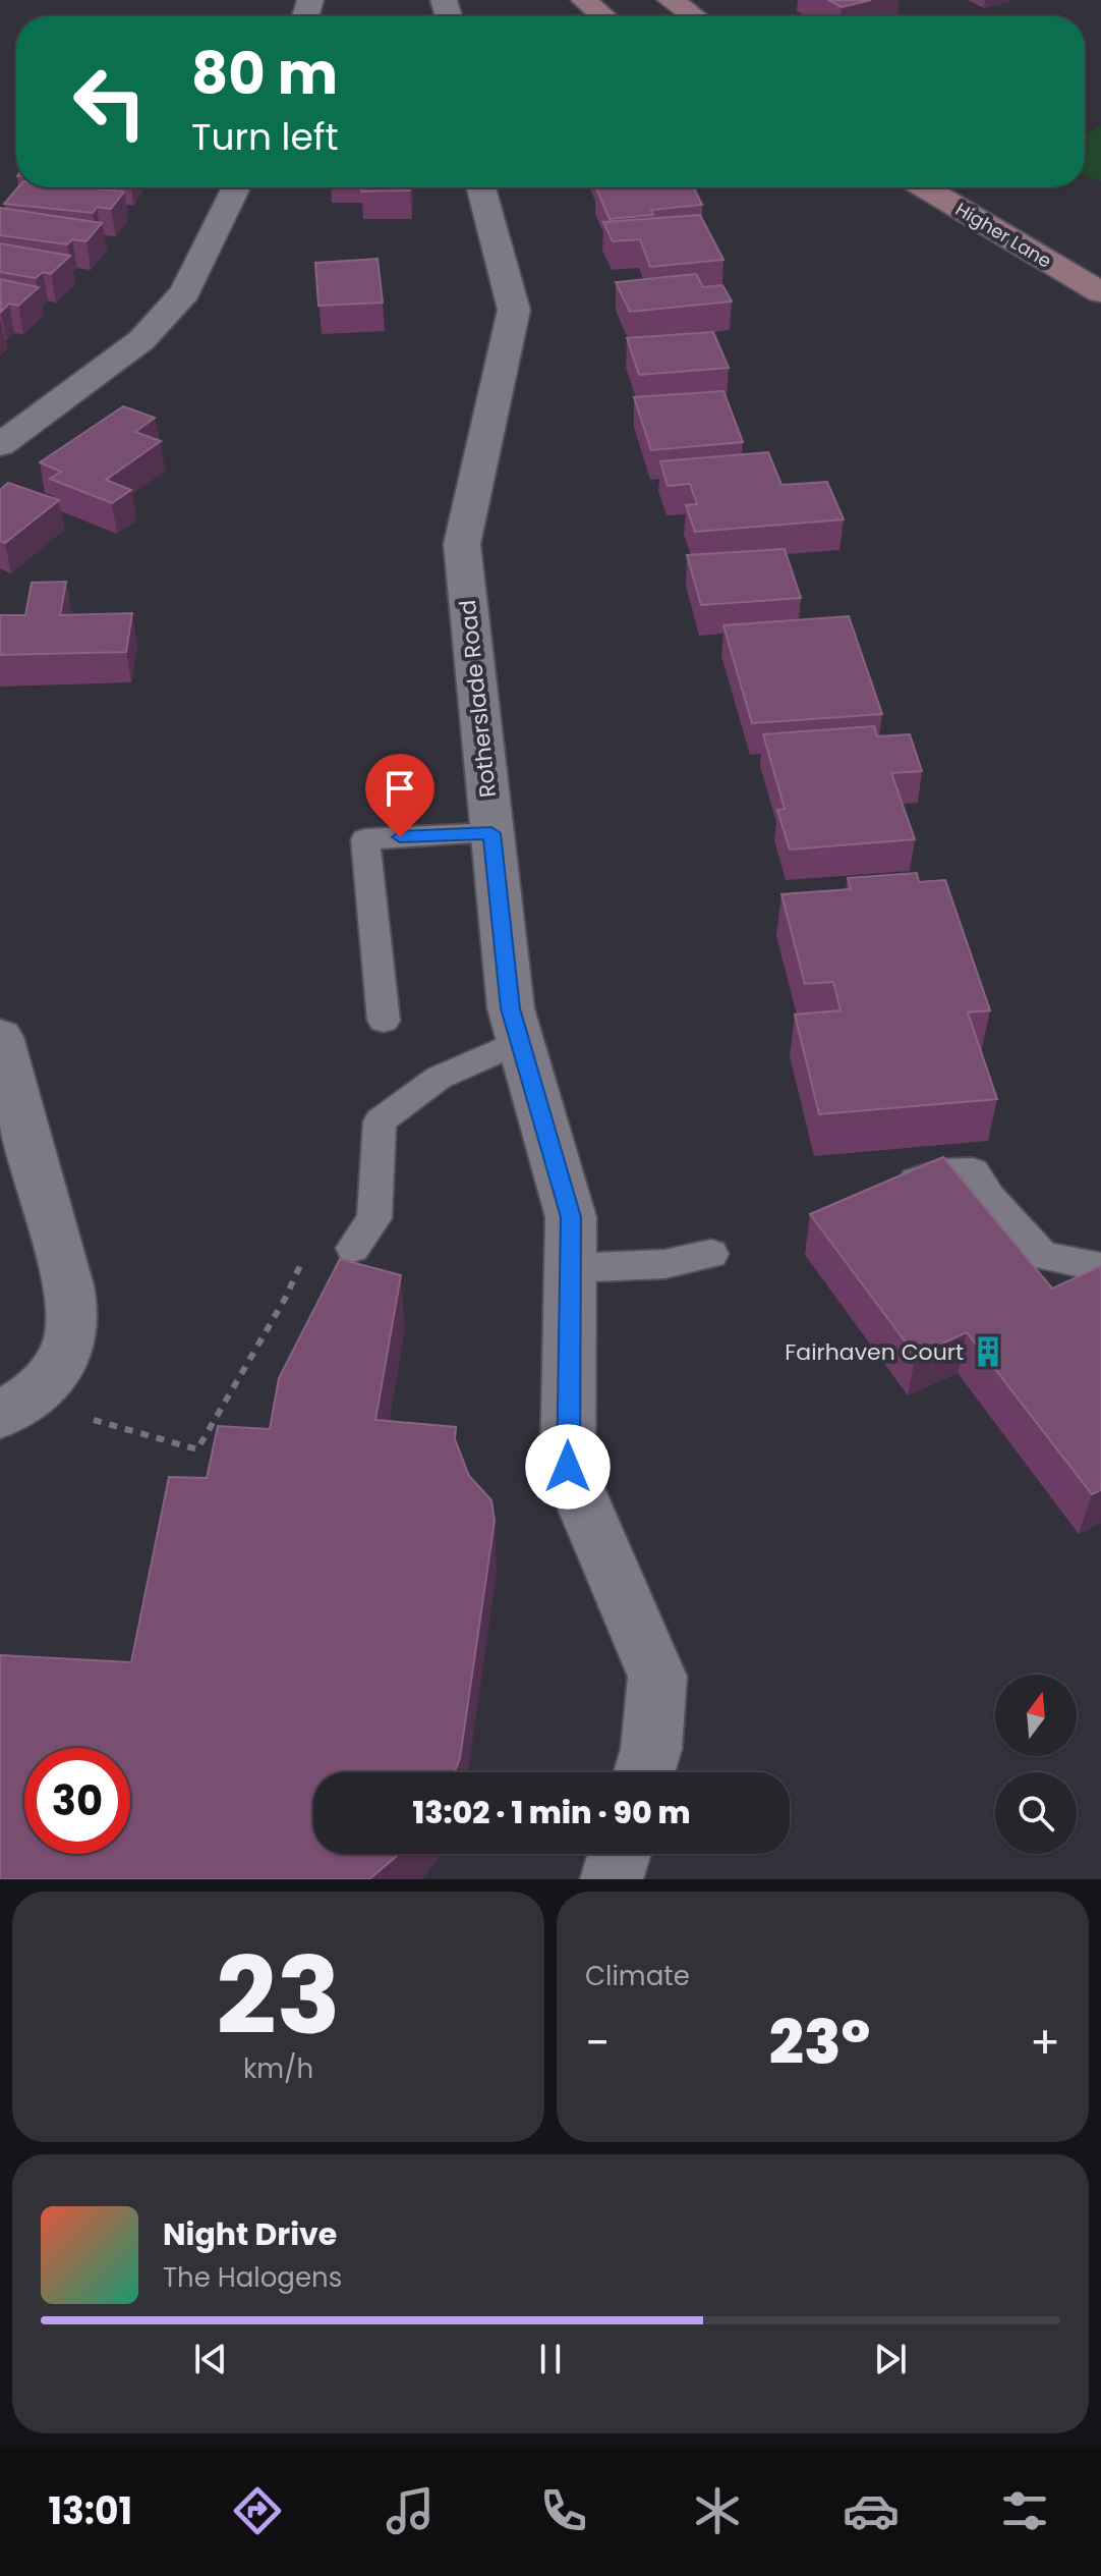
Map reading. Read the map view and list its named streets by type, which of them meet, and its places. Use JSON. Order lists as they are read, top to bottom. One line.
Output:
{"streets":{"street":["Higher Lane","Rotherslade Road"]},"places":{"building":["Fairhaven Court"]},"north":"top","page":{"turn":["80 m","Turn left"],"limit":"30","trip":"13:02 · 1 min · 90 m","tile":[["23","km/h"],"Climate"],"heat":["−","23°","+"],"song":["Night Drive","The Halogens"],"tabs":"13:01"}}
